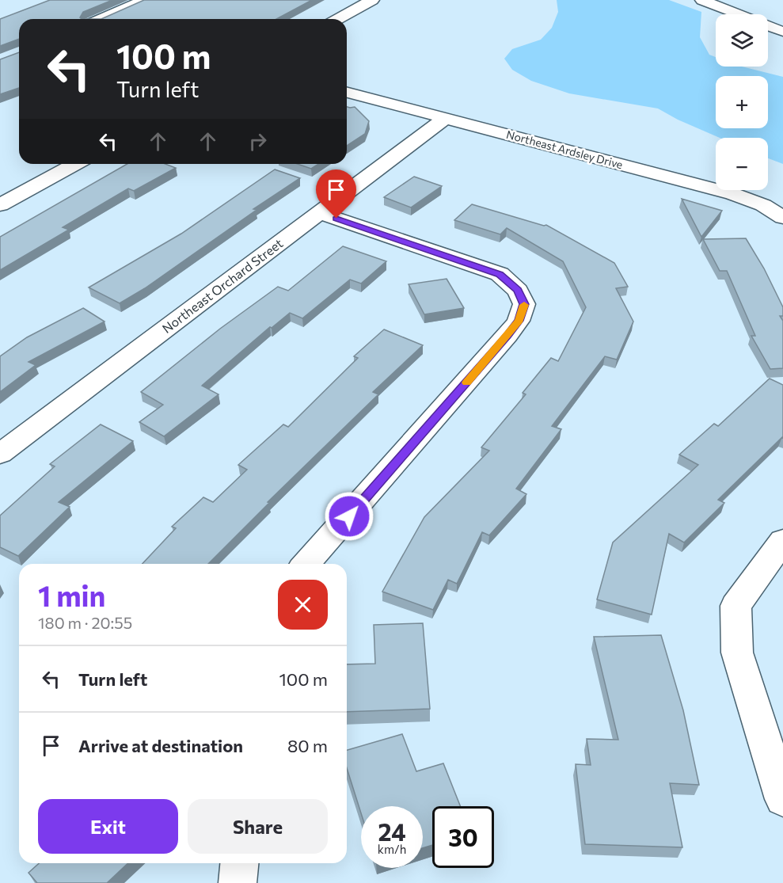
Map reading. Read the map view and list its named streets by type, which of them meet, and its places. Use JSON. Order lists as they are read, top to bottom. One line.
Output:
{"streets":{"street":["Northeast Ardsley Drive","Northeast Orchard Street"]},"crossings":[["Northeast Ardsley Drive","Northeast Orchard Street"]],"page":{"map_buttons":["+","−"],"turn":["100 m","Turn left"],"heading":["1 min","180 m · 20:55"],"list":[{"name":"Turn left","value":"100 m"},{"name":"Arrive at destination","value":"80 m"}],"buttons":["Exit","Share"],"speed":"24 km/h","limit":"30"}}
